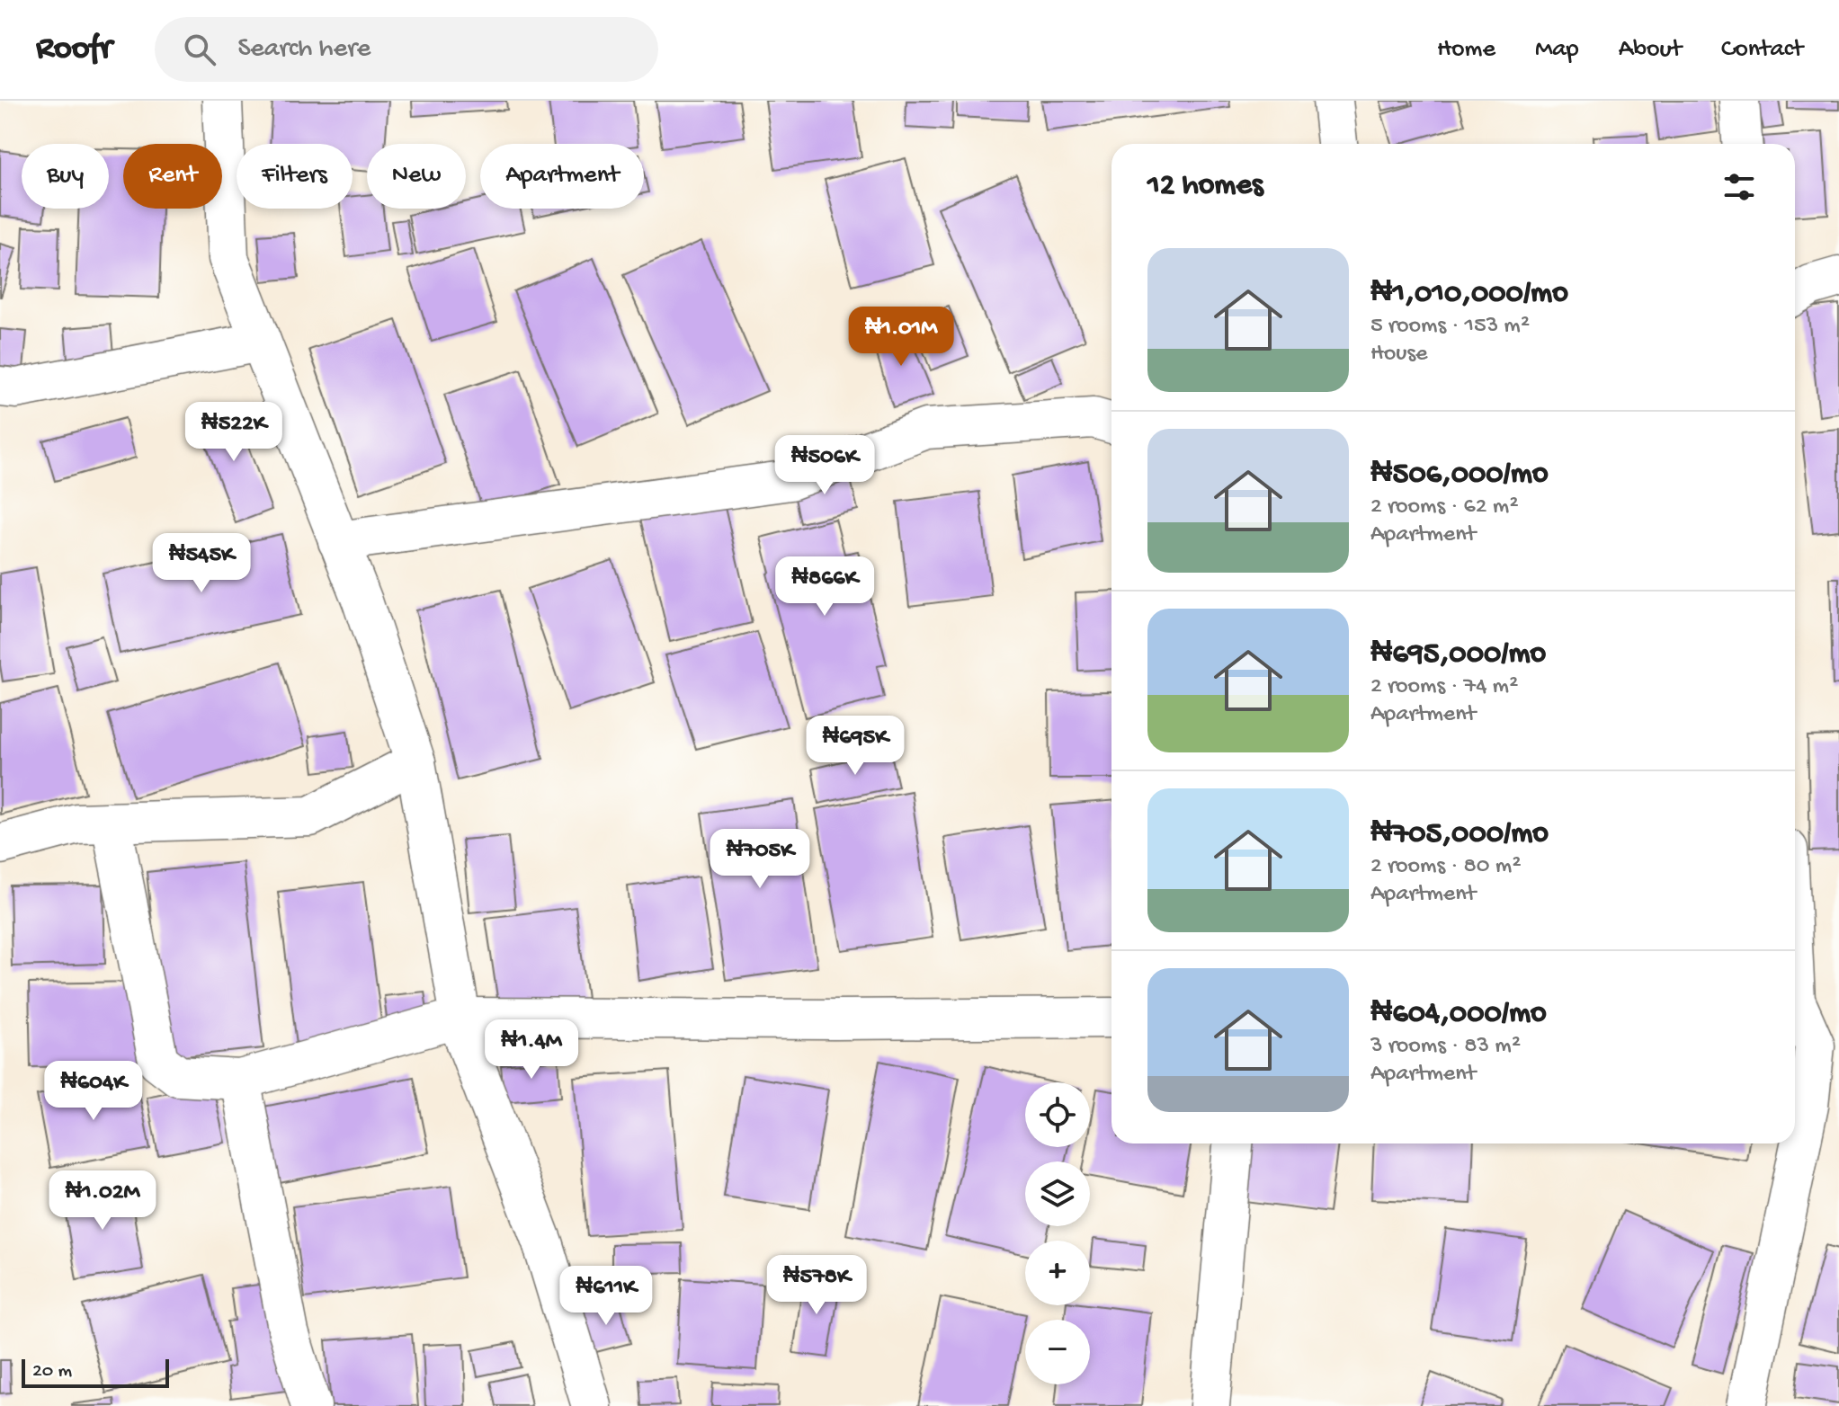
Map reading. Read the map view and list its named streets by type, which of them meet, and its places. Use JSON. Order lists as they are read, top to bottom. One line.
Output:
{"scale_bar":"20 m","page":{"header":"Roofr","search":"Search here","nav":["Home","Map","About","Contact"],"chip":["Buy","Rent","Filters","New","Apartment"],"heading":"12 homes","list":[{"name":"₦1,010,000/mo","note":"5 rooms · 153 m² · House"},{"name":"₦506,000/mo","note":"2 rooms · 62 m² · Apartment"},{"name":"₦695,000/mo","note":"2 rooms · 74 m² · Apartment"},{"name":"₦705,000/mo","note":"2 rooms · 80 m² · Apartment"},{"name":"₦604,000/mo","note":"3 rooms · 83 m² · Apartment"}],"price":["₦1.01M","₦522K","₦506K","₦545K","₦866K","₦695K","₦705K","₦1.4M","₦604K","₦1.02M","₦578K","₦611K"],"map_buttons":["+","−"],"scale":"20 m"}}
